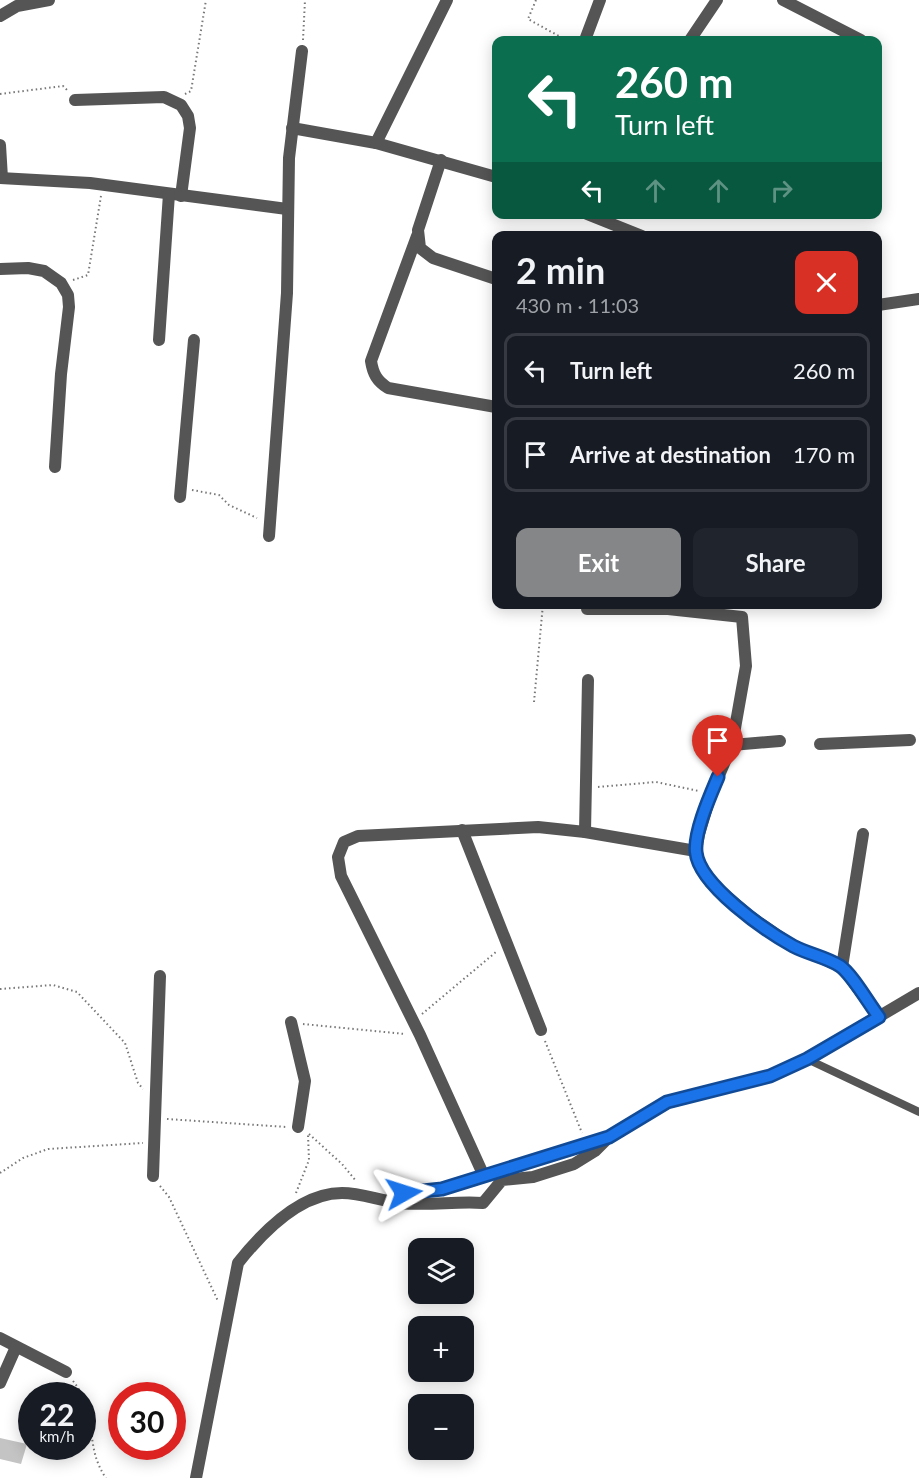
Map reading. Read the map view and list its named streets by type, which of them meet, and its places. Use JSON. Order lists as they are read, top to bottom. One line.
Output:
{"page":{"turn":["260 m","Turn left"],"heading":["2 min","430 m · 11:03"],"list":[{"name":"Turn left","value":"260 m"},{"name":"Arrive at destination","value":"170 m"}],"buttons":["Exit","Share"],"map_buttons":["+","−"],"speed":"22 km/h","limit":"30"}}
